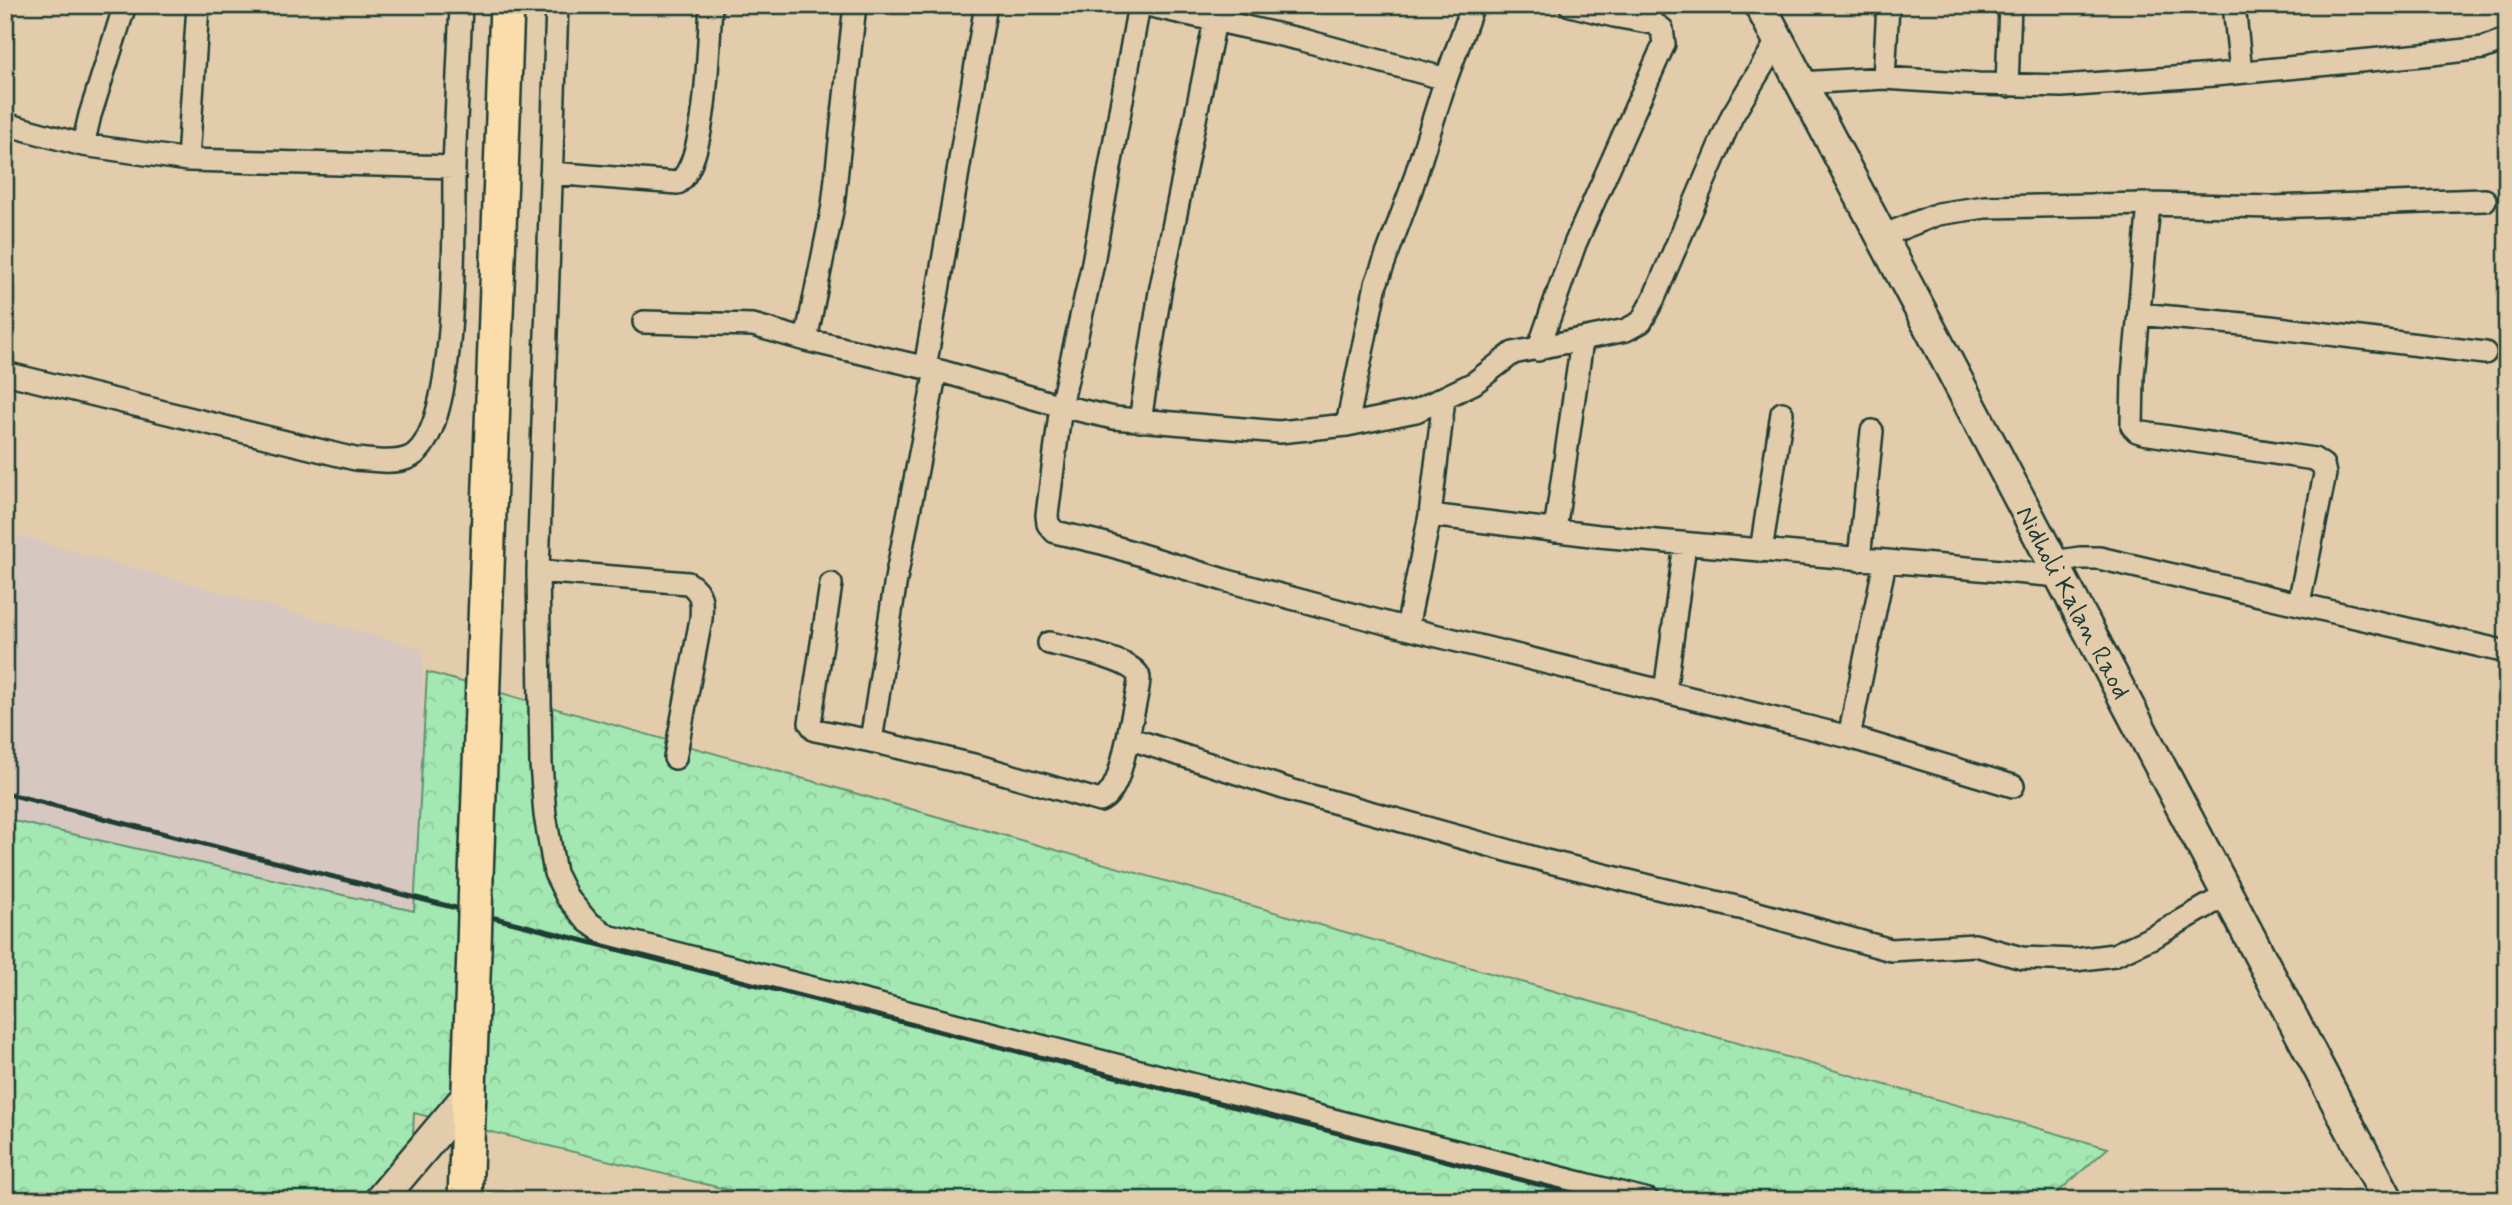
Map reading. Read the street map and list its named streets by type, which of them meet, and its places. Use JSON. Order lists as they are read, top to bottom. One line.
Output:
{"streets":{"street":["Nidholi Kalan Raod"]}}
